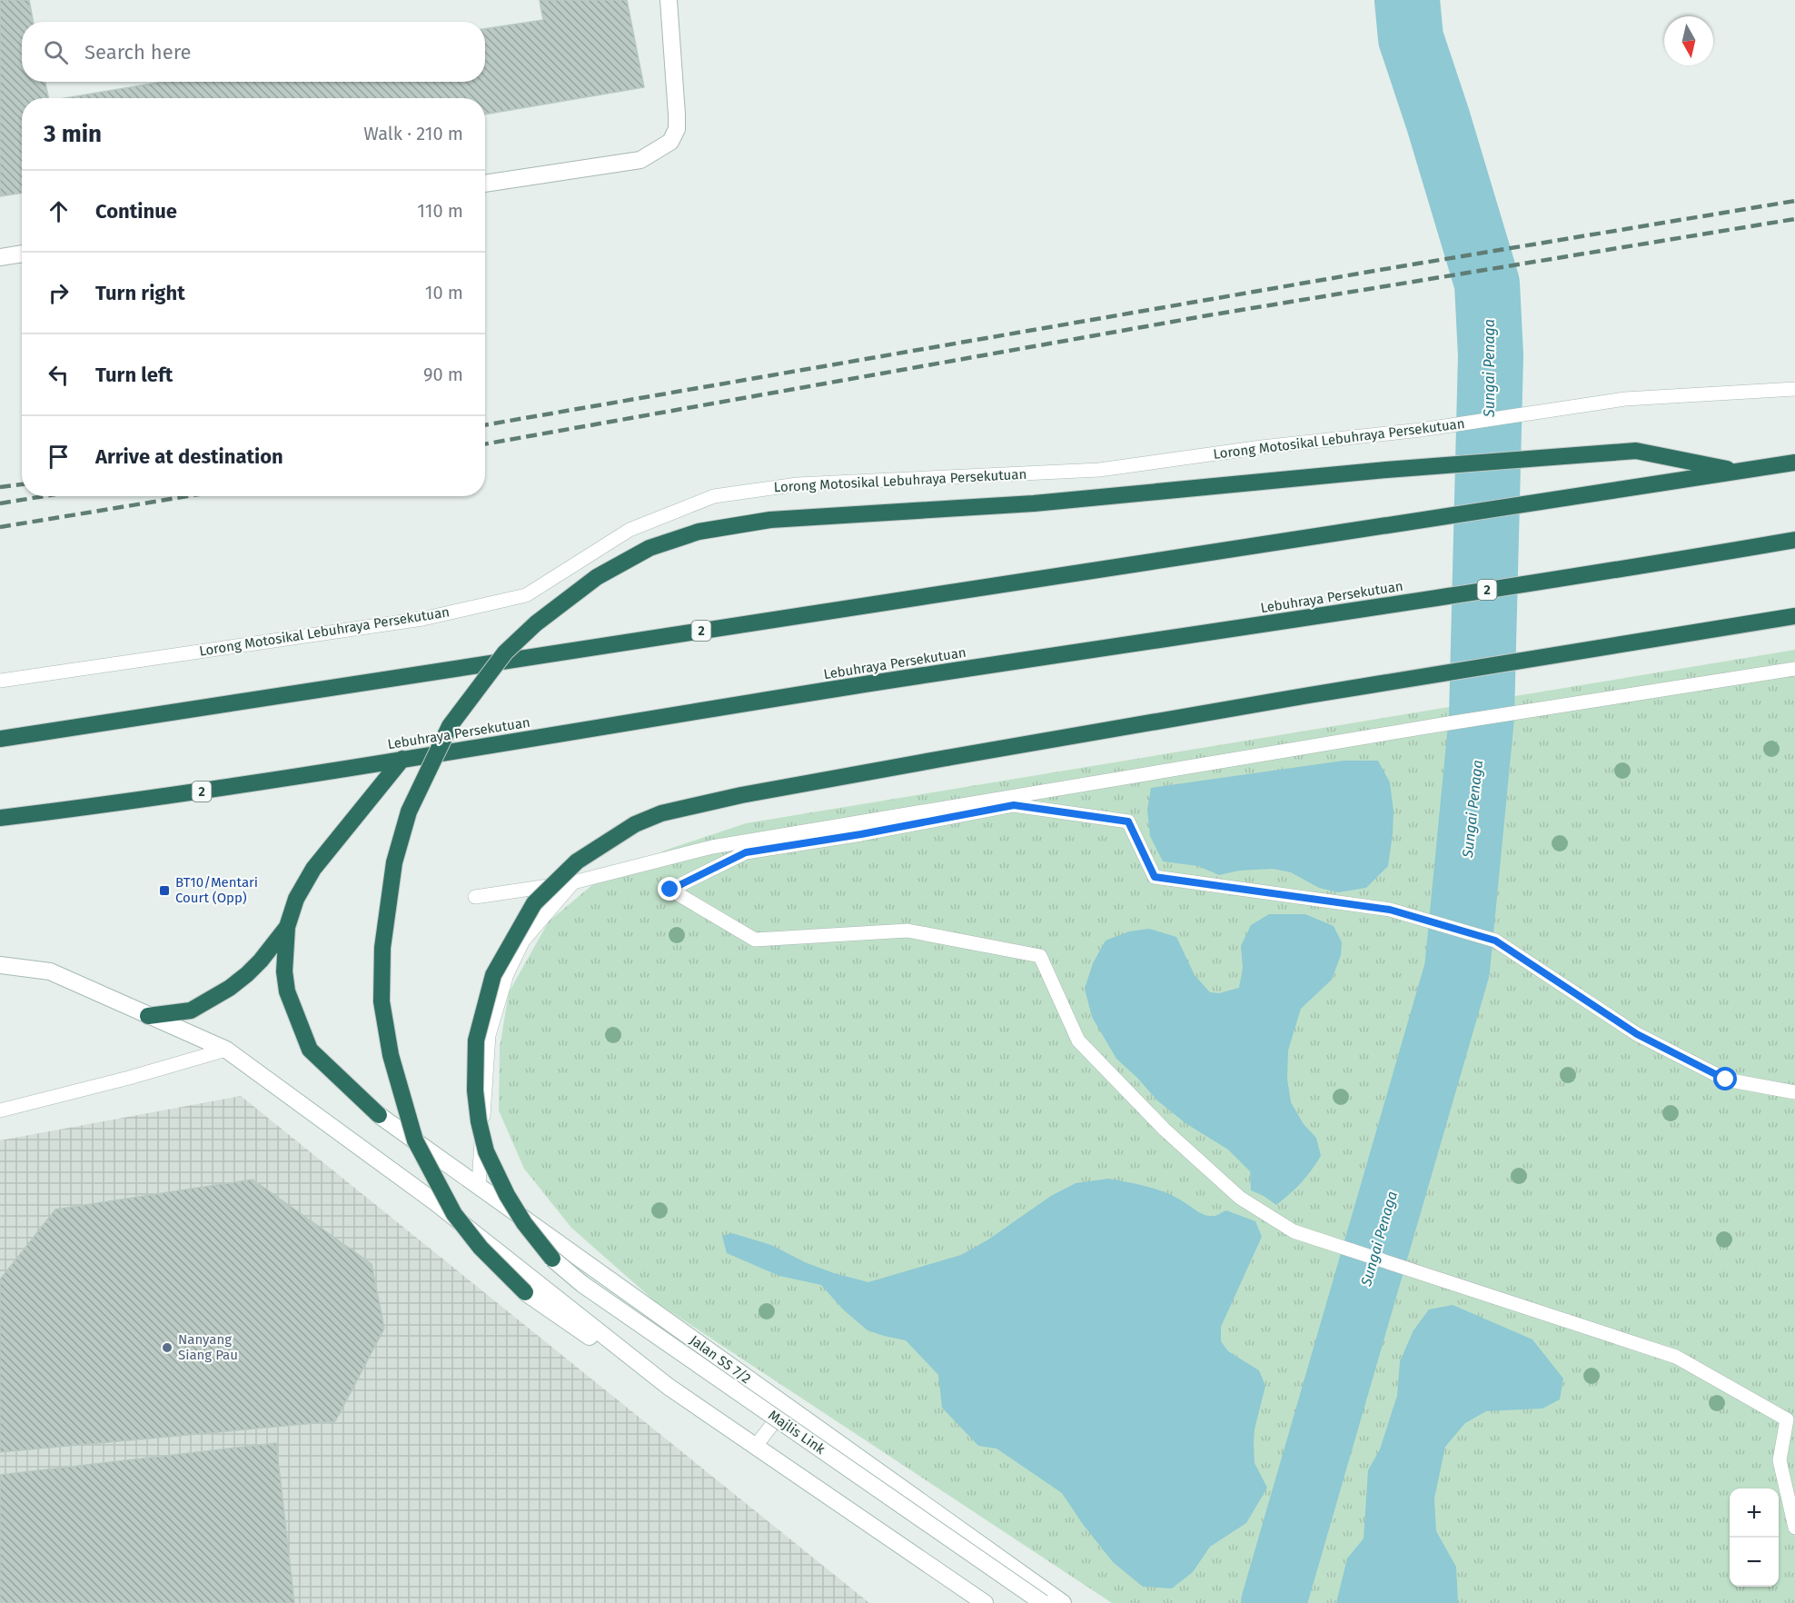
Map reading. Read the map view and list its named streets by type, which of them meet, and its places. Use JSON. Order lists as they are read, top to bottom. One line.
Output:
{"streets":{"highway":["2","Lebuhraya Persekutuan"],"street":["Jalan SS 7/2","Majlis Link"],"lane":["Lorong Motosikal Lebuhraya Persekutuan"]},"water":["Sungai Penaga"],"places":{"transit":["BT10/Mentari Court (Opp)"],"other":["Nanyang Siang Pau"]},"north":"bottom","page":{"search":"Search here","heading":["3 min","Walk · 210 m"],"list":[["Continue","110 m"],["Turn right","10 m"],["Turn left","90 m"],"Arrive at destination"],"map_buttons":["+","−"]}}
